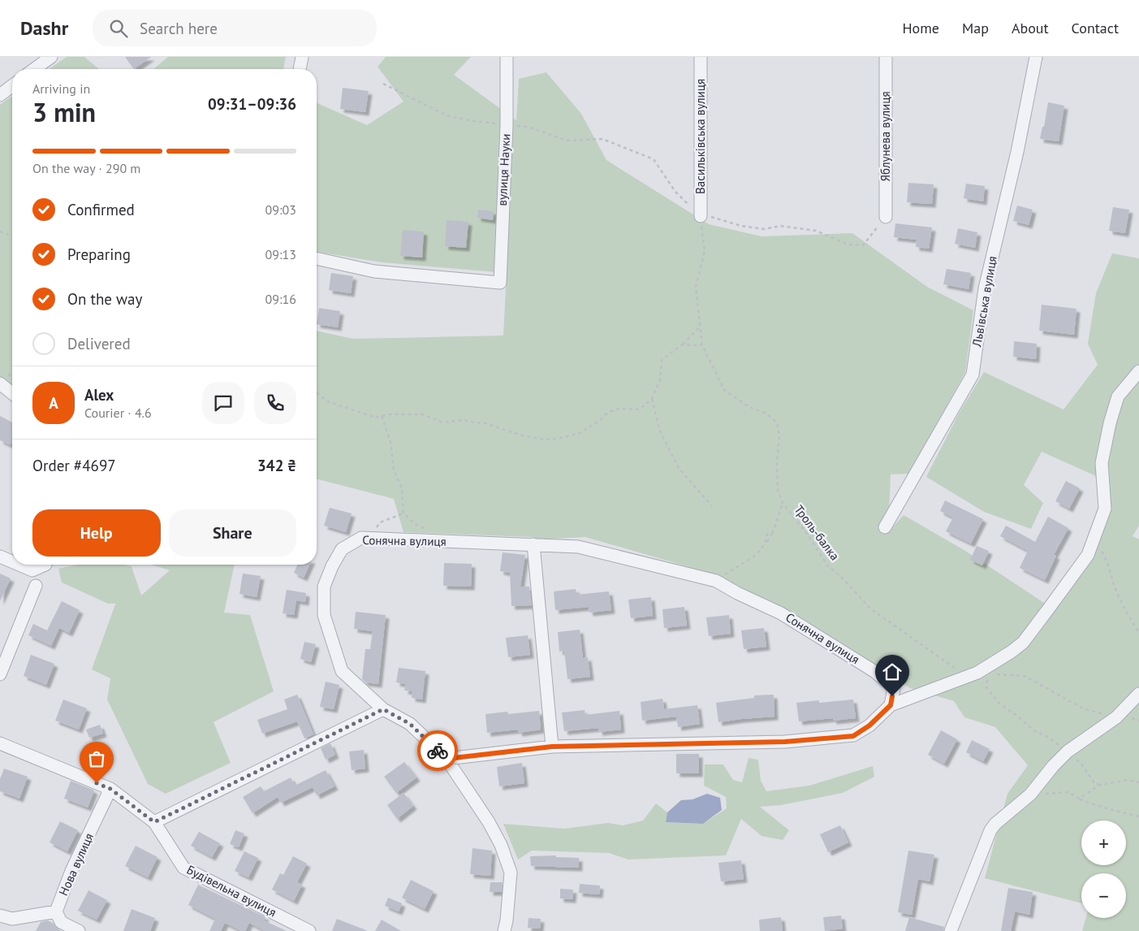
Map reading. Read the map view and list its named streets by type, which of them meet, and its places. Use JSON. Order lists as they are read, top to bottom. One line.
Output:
{"streets":{"street":["Васильківська вулиця","Яблунева вулиця","вулиця Науки","Львівська вулиця","Сонячна вулиця","Нова вулиця","Будівельна вулиця"],"path":["Троль-балка"]},"crossings":[["Васильківська вулиця","Троль-балка"],["Нова вулиця","Будівельна вулиця"]],"page":{"header":"Dashr","search":"Search here","nav":["Home","Map","About","Contact"],"heading":["3 min","Arriving in","09:31–09:36"],"panel":["Alex","Courier · 4.6","Order #4697","342 ₴"],"bar":"On the way · 290 m","list":[["Confirmed","09:03"],["Preparing","09:13"],["On the way","09:16"],"Delivered"],"round":"A","buttons":["Help","Share"],"map_buttons":["+","−"]}}
